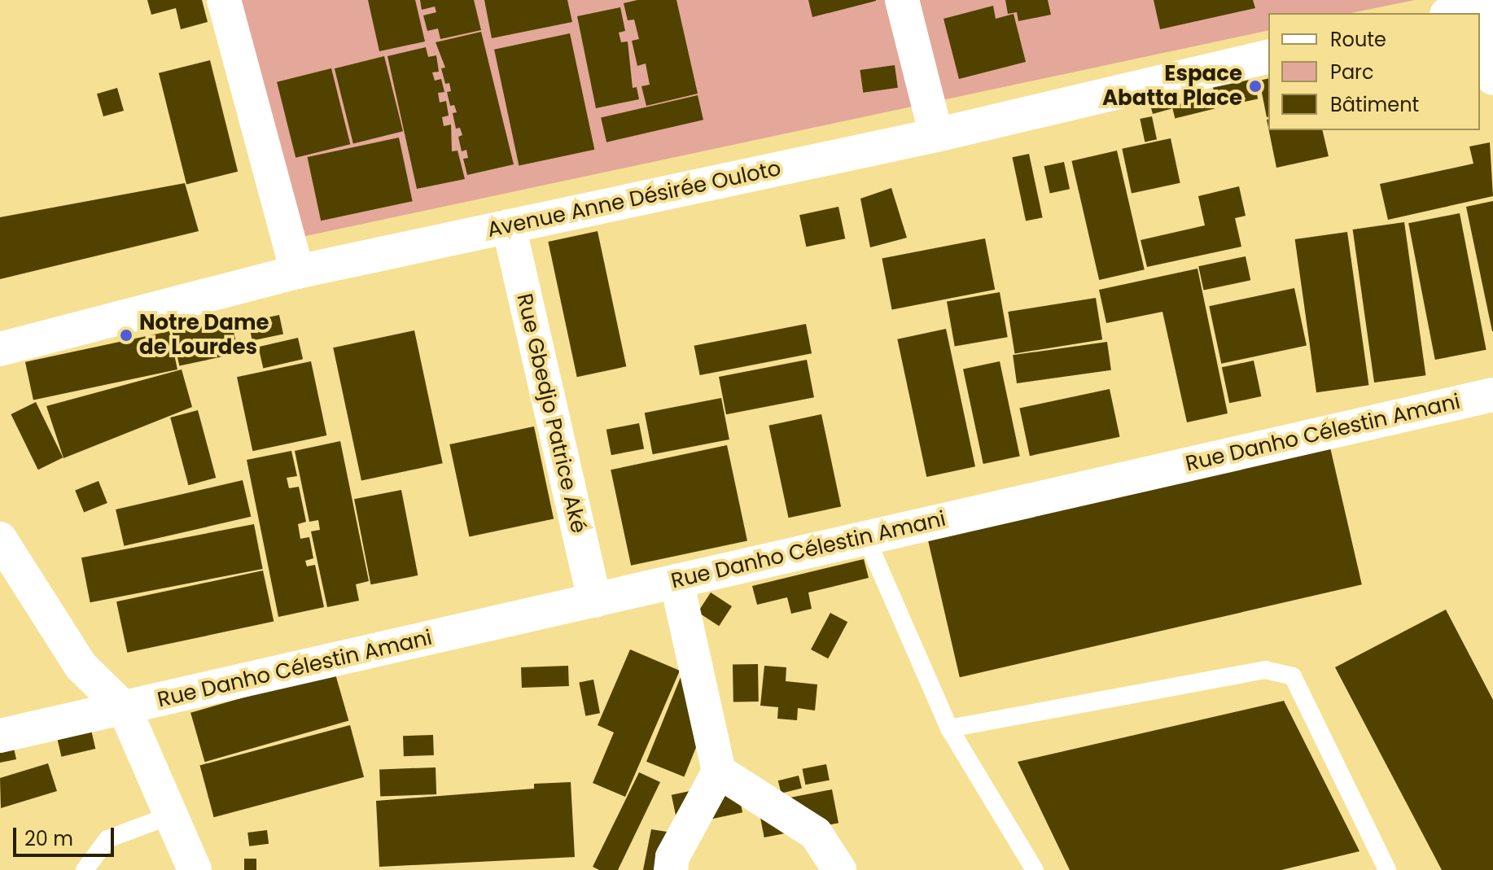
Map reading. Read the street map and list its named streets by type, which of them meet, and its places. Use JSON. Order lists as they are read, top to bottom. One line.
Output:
{"streets":{"street":["Avenue Anne Désirée Ouloto","Rue Gbedjo Patrice Aké","Rue Danho Célestin Amani"]},"crossings":[["Avenue Anne Désirée Ouloto","Rue Gbedjo Patrice Aké"],["Rue Gbedjo Patrice Aké","Rue Danho Célestin Amani"]],"places":["Espace Abatta Place","Notre Dame de Lourdes"],"legend":["Route","Parc","Bâtiment"],"scale_bar":"20 m"}
